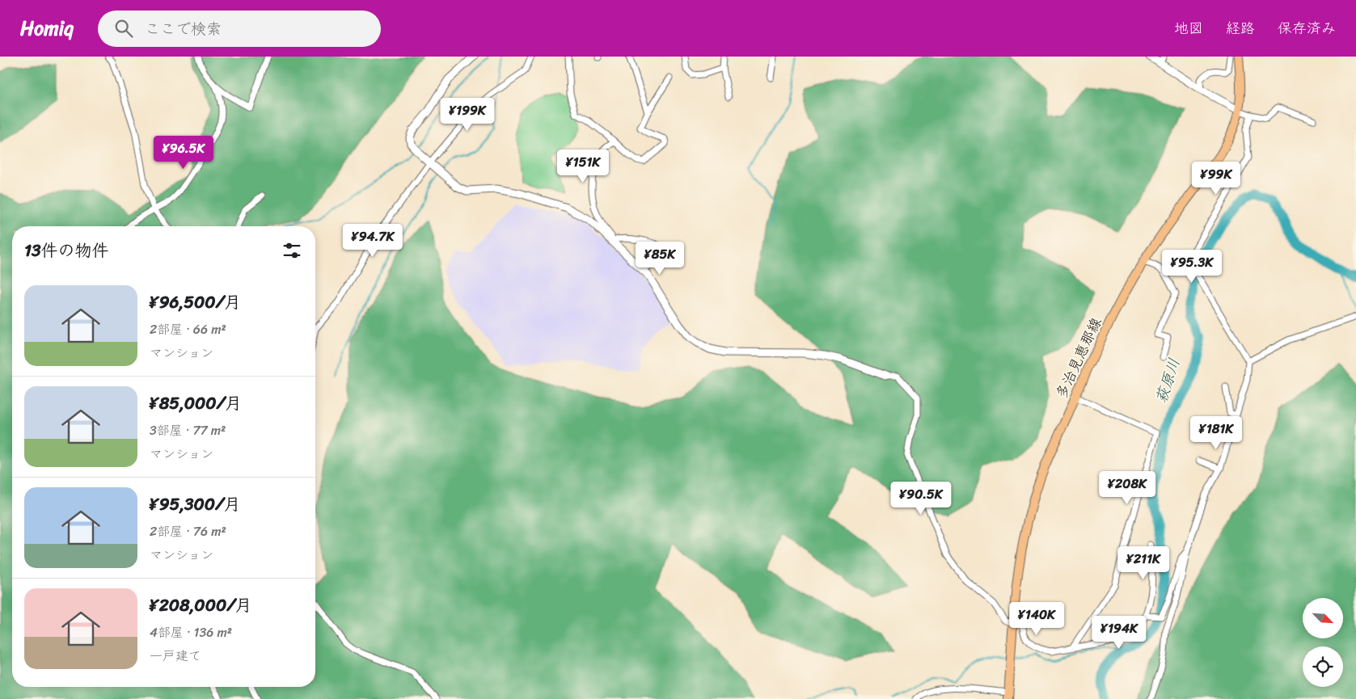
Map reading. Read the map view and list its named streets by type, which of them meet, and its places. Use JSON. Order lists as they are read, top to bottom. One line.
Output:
{"streets":{"main road":["多治見恵那線"]},"water":["萩原川"],"north":"bottom right","page":{"header":"Homiq","search":"ここで検索","nav":["地図","経路","保存済み"],"price":["¥199K","¥96.5K","¥151K","¥99K","¥94.7K","¥85K","¥95.3K","¥181K","¥208K","¥90.5K","¥211K","¥140K","¥194K"],"heading":"13件の物件","list":[{"name":"¥96,500/月","note":"2部屋 · 66 m² · マンション"},{"name":"¥85,000/月","note":"3部屋 · 77 m² · マンション"},{"name":"¥95,300/月","note":"2部屋 · 76 m² · マンション"},{"name":"¥208,000/月","note":"4部屋 · 136 m² · 一戸建て"}]}}
